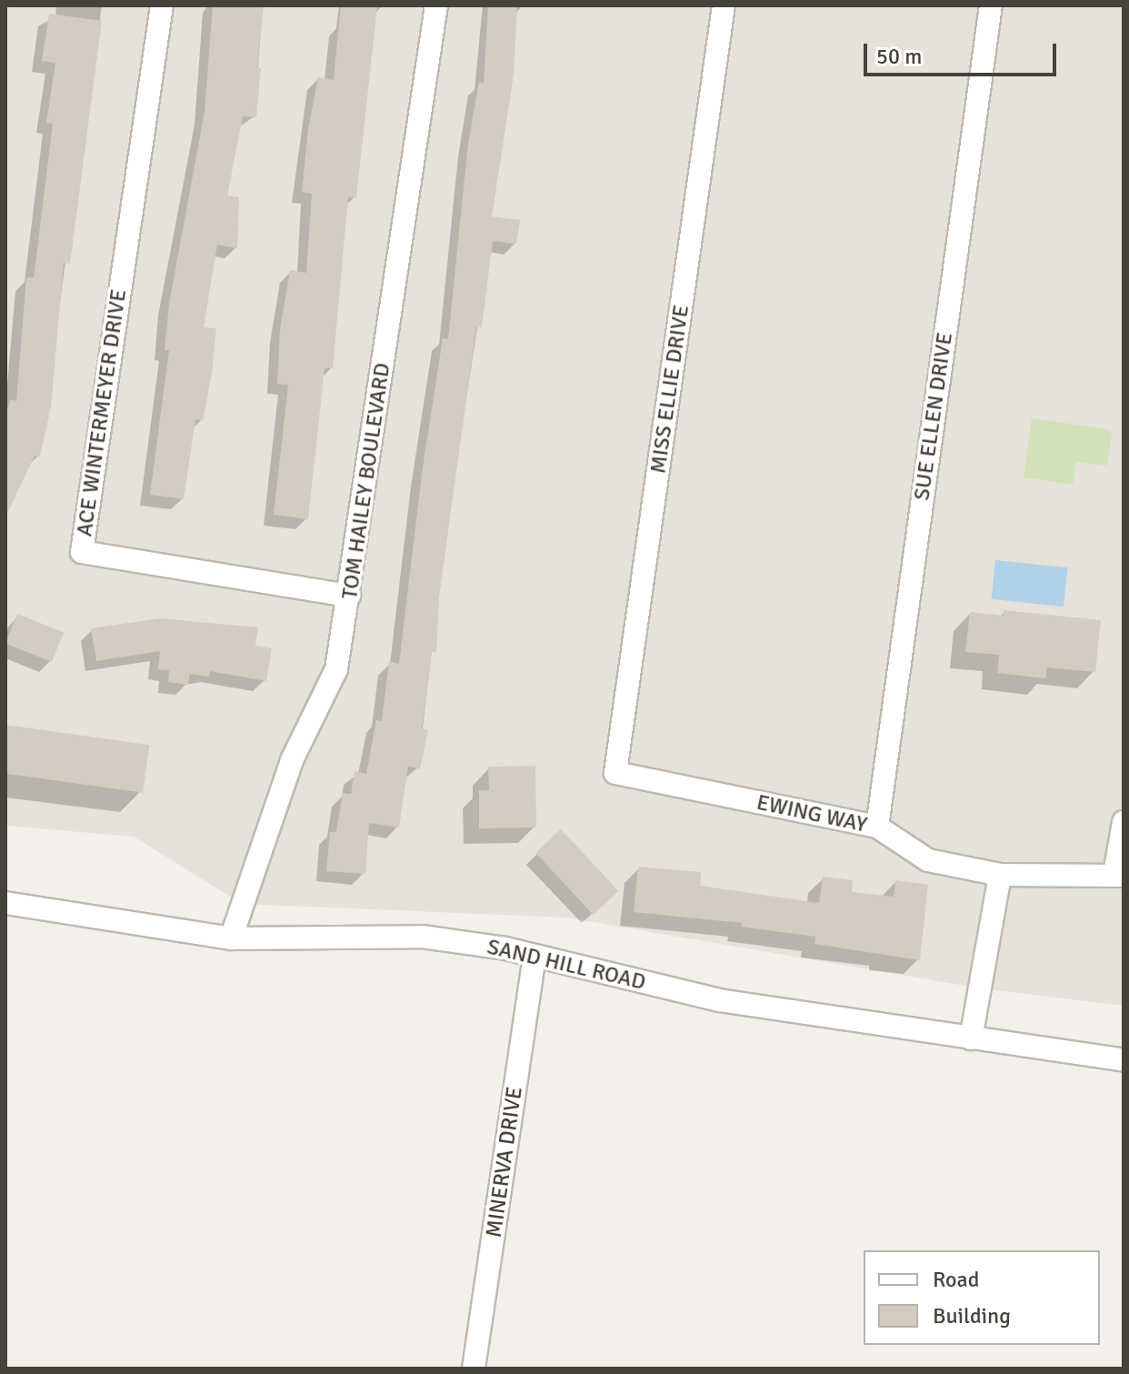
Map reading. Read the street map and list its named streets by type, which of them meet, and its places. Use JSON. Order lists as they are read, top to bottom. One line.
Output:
{"streets":{"street":["MISS ELLIE DRIVE","ACE WINTERMEYER DRIVE","SUE ELLEN DRIVE","TOM HAILEY BOULEVARD","EWING WAY","SAND HILL ROAD","MINERVA DRIVE"]},"crossings":[["MISS ELLIE DRIVE","EWING WAY"],["ACE WINTERMEYER DRIVE","TOM HAILEY BOULEVARD"],["SUE ELLEN DRIVE","EWING WAY"],["TOM HAILEY BOULEVARD","SAND HILL ROAD"],["SAND HILL ROAD","MINERVA DRIVE"]],"legend":["Road","Building"],"scale_bar":"50 m"}
